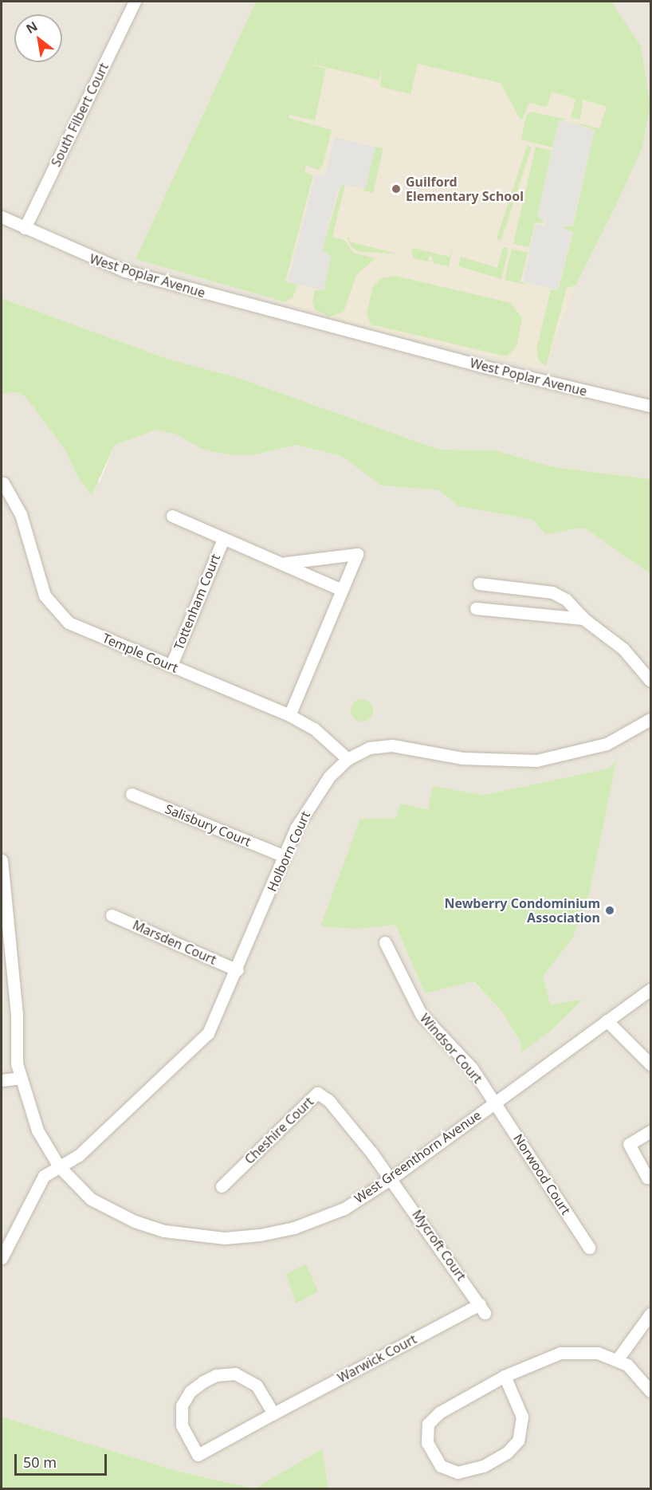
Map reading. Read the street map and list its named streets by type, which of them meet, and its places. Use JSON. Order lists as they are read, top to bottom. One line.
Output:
{"streets":{"street":["South Filbert Court","West Poplar Avenue","Tottenham Court","Temple Court","Salisbury Court","Holborn Court","Marsden Court","Windsor Court","Cheshire Court","West Greenthorn Avenue","Norwood Court","Mycroft Court","Warwick Court"]},"crossings":[["South Filbert Court","West Poplar Avenue"],["Tottenham Court","Temple Court"],["Temple Court","Holborn Court"],["Salisbury Court","Holborn Court"],["Holborn Court","Marsden Court"],["Holborn Court","West Greenthorn Avenue"],["Windsor Court","West Greenthorn Avenue"],["Windsor Court","Norwood Court"],["Cheshire Court","West Greenthorn Avenue"],["Cheshire Court","Mycroft Court"],["West Greenthorn Avenue","Norwood Court"],["West Greenthorn Avenue","Mycroft Court"],["Mycroft Court","Warwick Court"]],"places":["Guilford Elementary School","Newberry Condominium Association"],"scale_bar":"50 m","north":"top left"}
